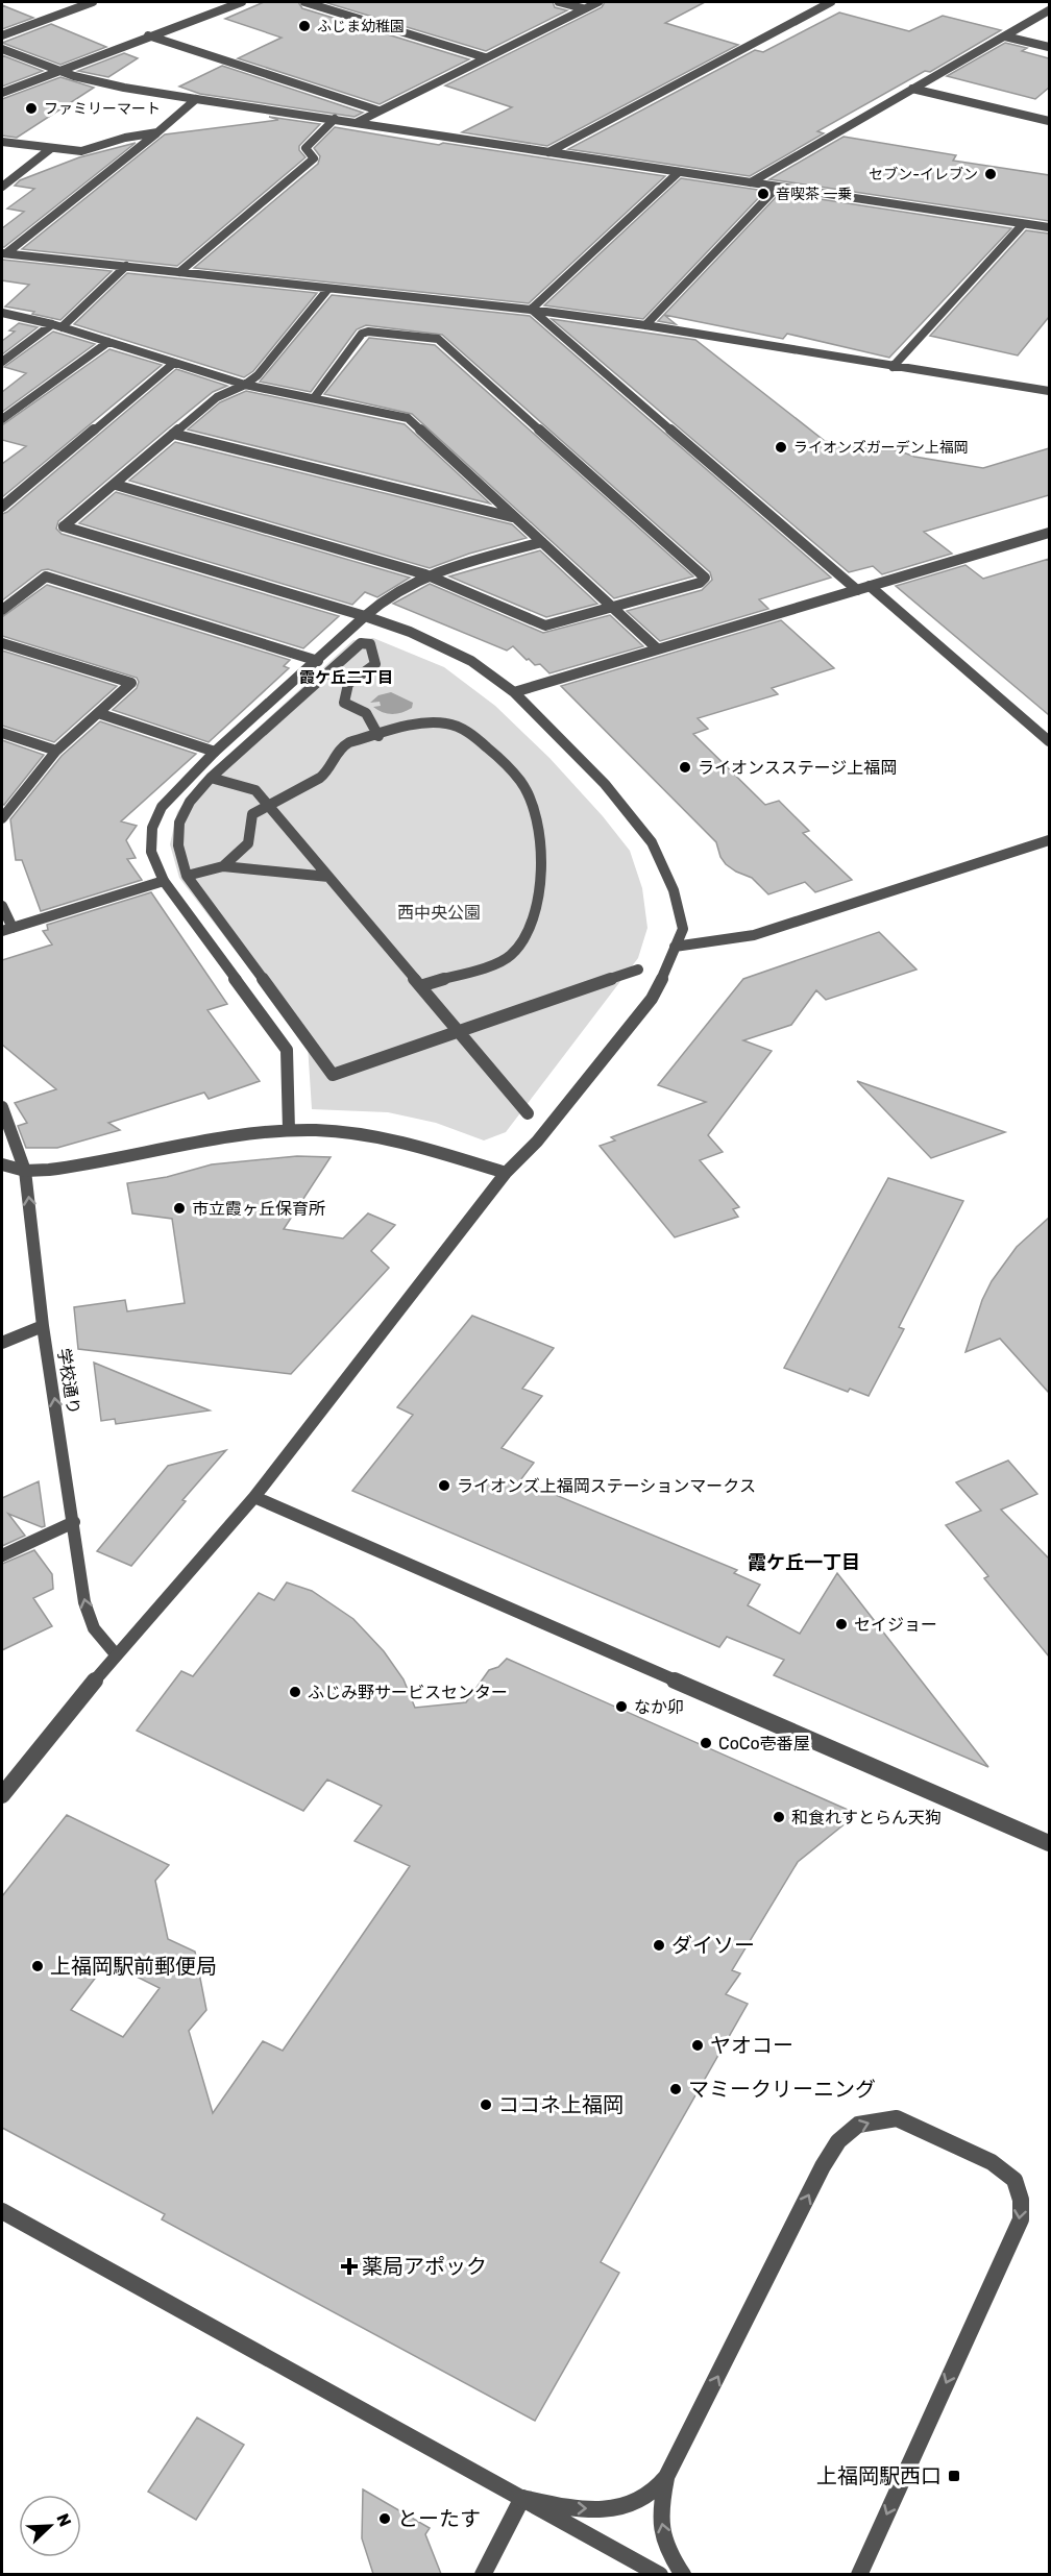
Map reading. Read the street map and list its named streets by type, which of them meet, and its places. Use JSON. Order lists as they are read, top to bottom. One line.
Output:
{"streets":{"street":["学校通り"]},"one_way":["学校通り"],"districts":["霞ケ丘二丁目","霞ケ丘一丁目"],"parks":["西中央公園"],"places":{"other":["ふじま幼稚園","ファミリーマート","セブン-イレブン","音喫茶 一乗","ライオンズガーデン上福岡","ライオンスステージ上福岡","市立霞ヶ丘保育所","ライオンズ上福岡ステーションマークス","セイジョー","ふじみ野サービスセンター","なか卯","CoCo壱番屋","和食れすとらん天狗","ダイソー","上福岡駅前郵便局","ヤオコー","マミークリーニング","ココネ上福岡","とーたす"],"health":["薬局アポック"],"transit":["上福岡駅西口"]},"north":"top right"}
